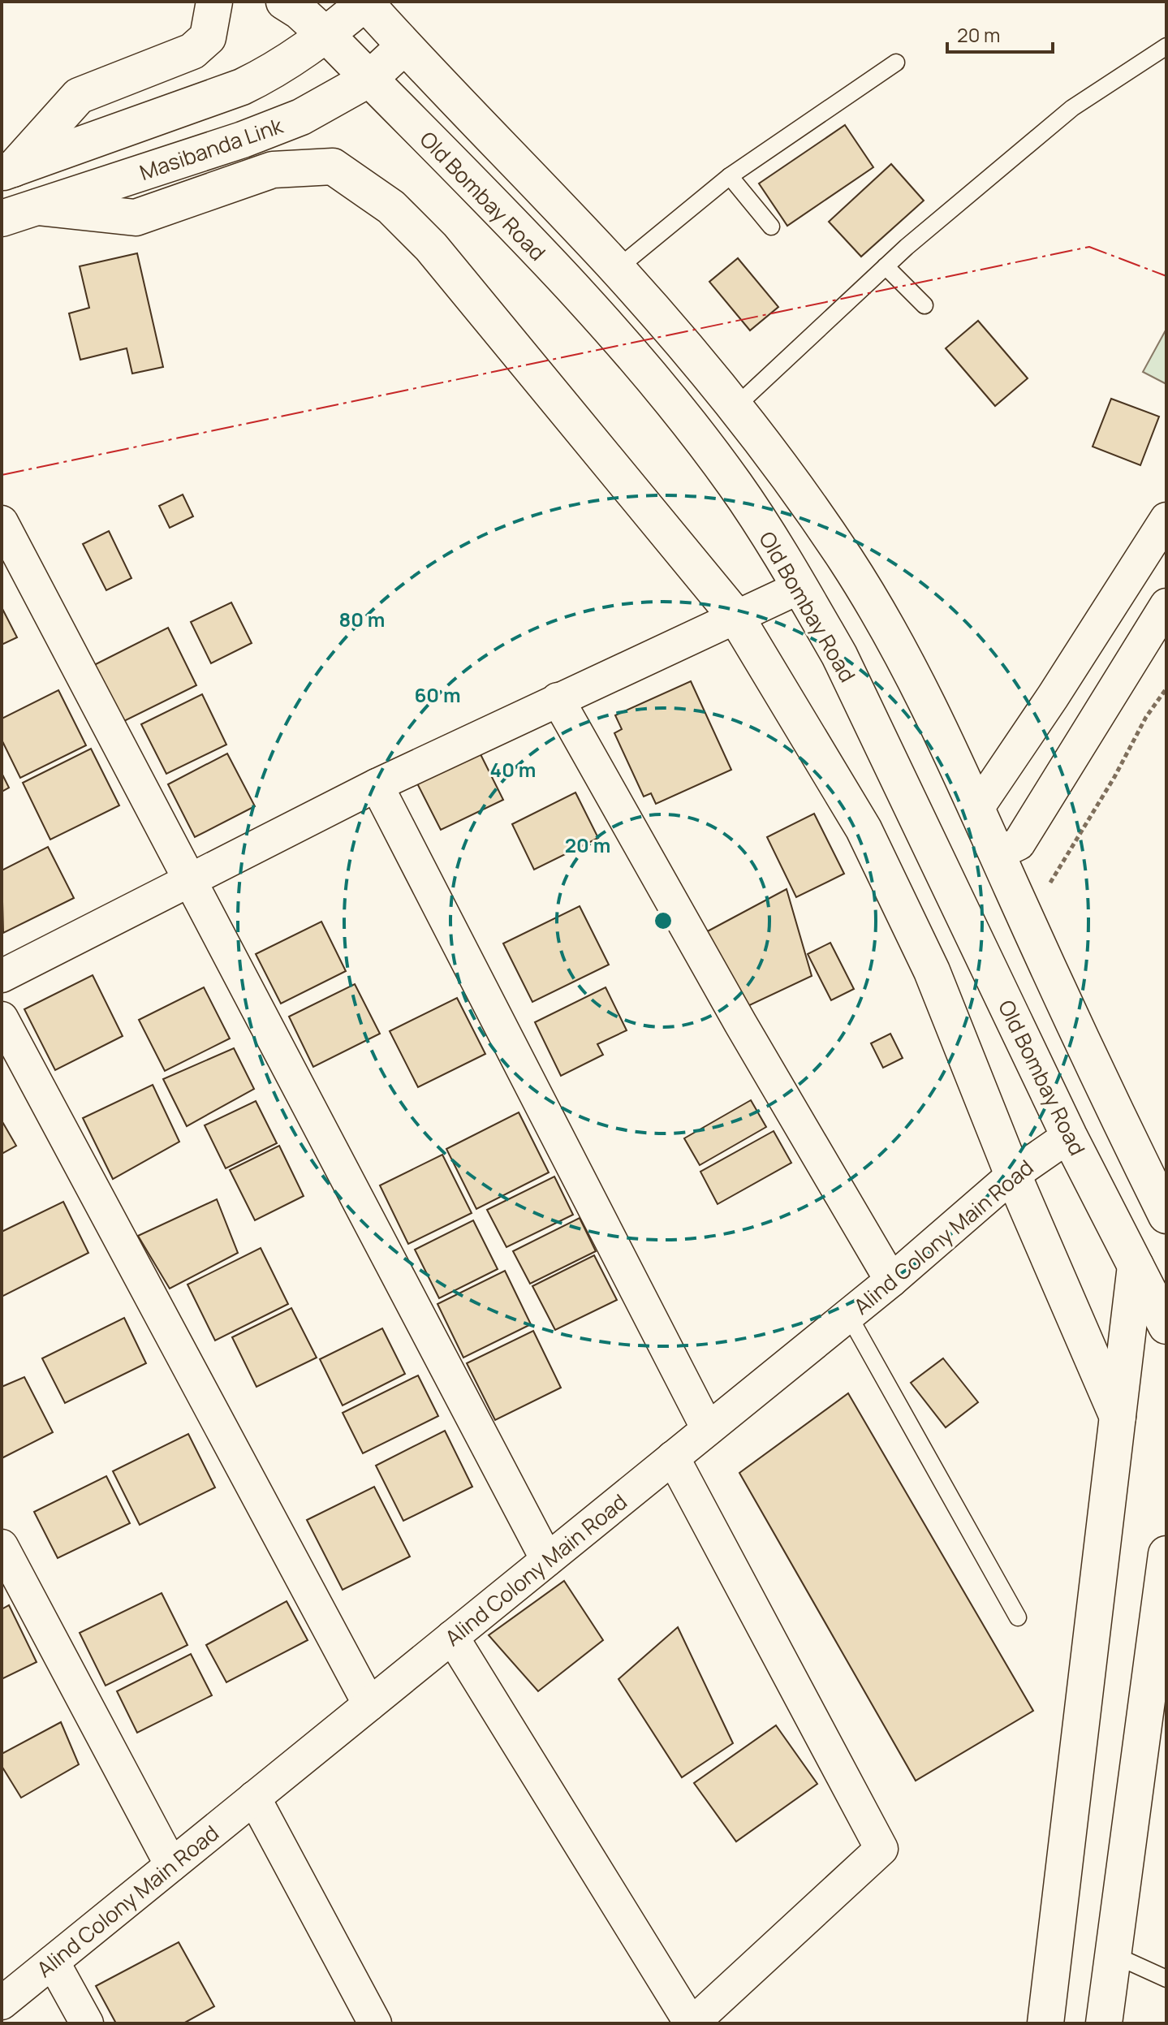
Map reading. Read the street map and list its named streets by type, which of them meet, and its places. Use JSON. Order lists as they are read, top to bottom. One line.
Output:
{"streets":{"main road":["Masibanda Link","Old Bombay Road"],"street":["Alind Colony Main Road"]},"crossings":[["Masibanda Link","Old Bombay Road"],["Old Bombay Road","Alind Colony Main Road"]],"scale_bar":"20 m","rings":["80 m","60 m","40 m","20 m"]}
